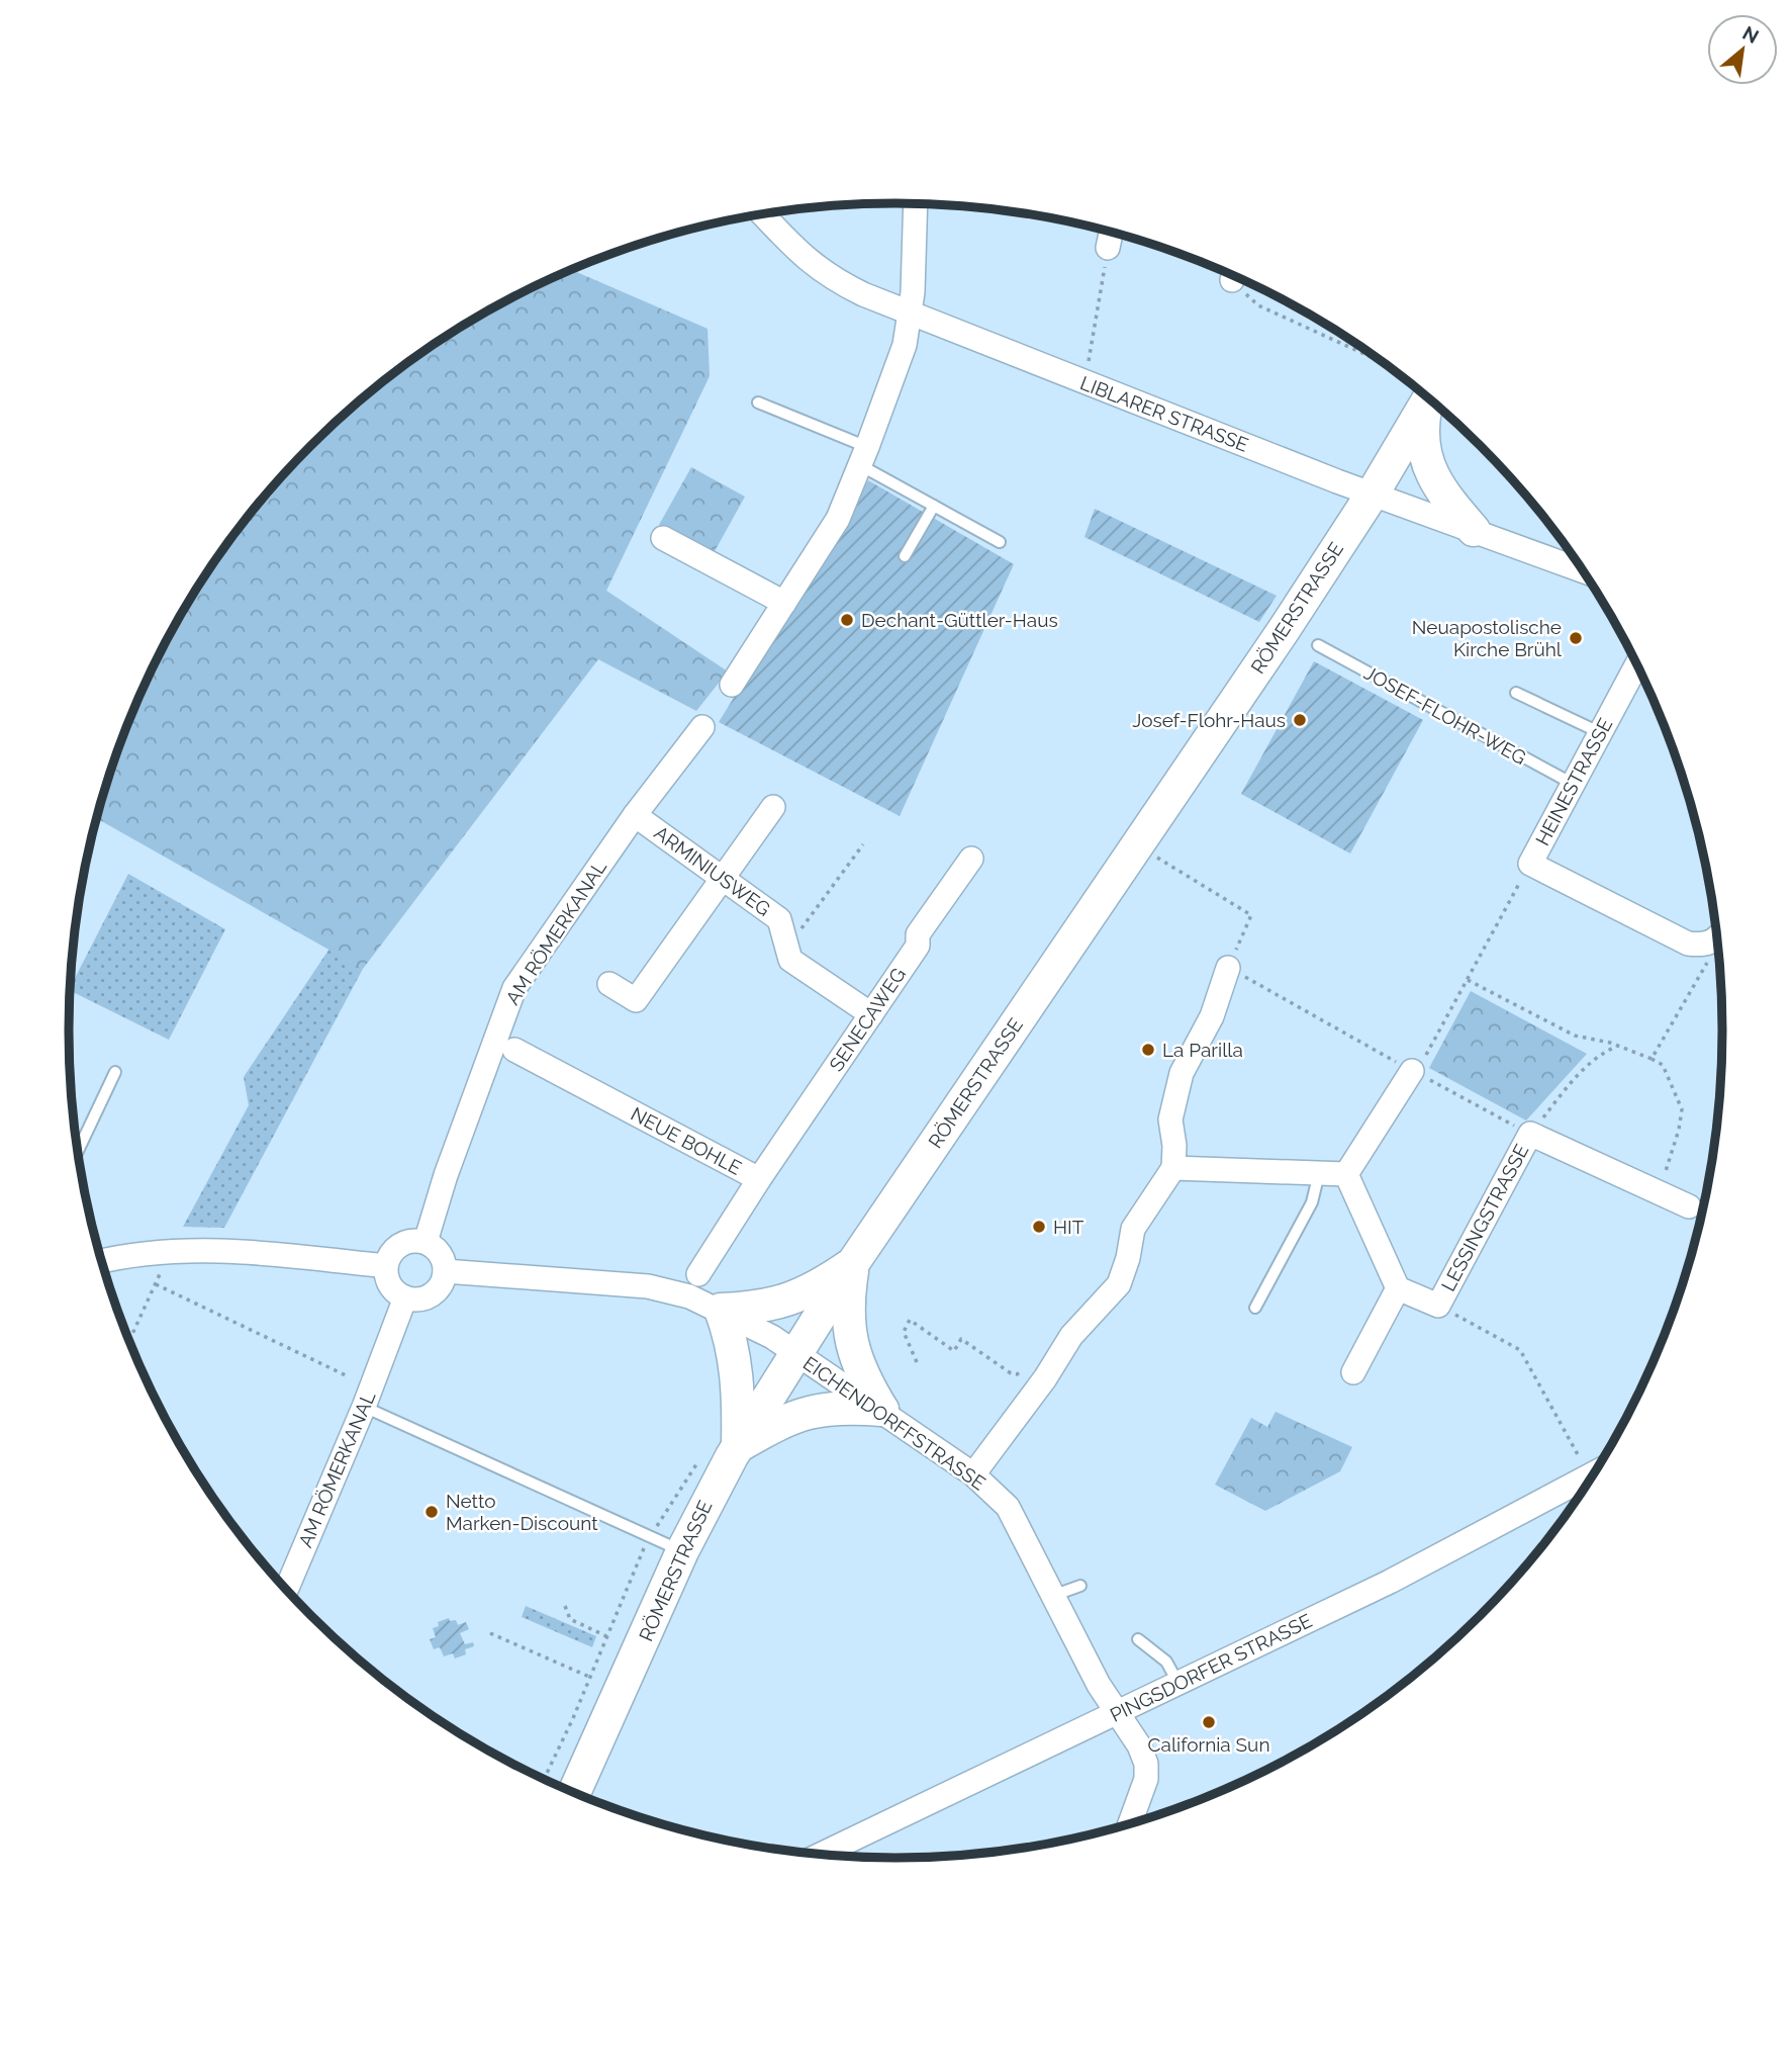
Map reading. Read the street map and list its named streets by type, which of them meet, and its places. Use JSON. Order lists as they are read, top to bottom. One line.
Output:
{"streets":{"main road":["RÖMERSTRASSE"],"street":["LIBLARER STRASSE","HEINESTRASSE","ARMINIUSWEG","AM RÖMERKANAL","SENECAWEG","NEUE BOHLE","LESSINGSTRASSE","EICHENDORFFSTRASSE","PINGSDORFER STRASSE"],"lane":["JOSEF-FLOHR-WEG"]},"crossings":[["LIBLARER STRASSE","RÖMERSTRASSE"],["RÖMERSTRASSE","EICHENDORFFSTRASSE"],["JOSEF-FLOHR-WEG","HEINESTRASSE"],["ARMINIUSWEG","AM RÖMERKANAL"],["ARMINIUSWEG","SENECAWEG"],["SENECAWEG","NEUE BOHLE"],["EICHENDORFFSTRASSE","PINGSDORFER STRASSE"]],"places":["Dechant-Güttler-Haus","Neuapostolische Kirche Brühl","Josef-Flohr-Haus","La Parilla","HIT","Netto Marken-Discount","California Sun"],"north":"top right"}
